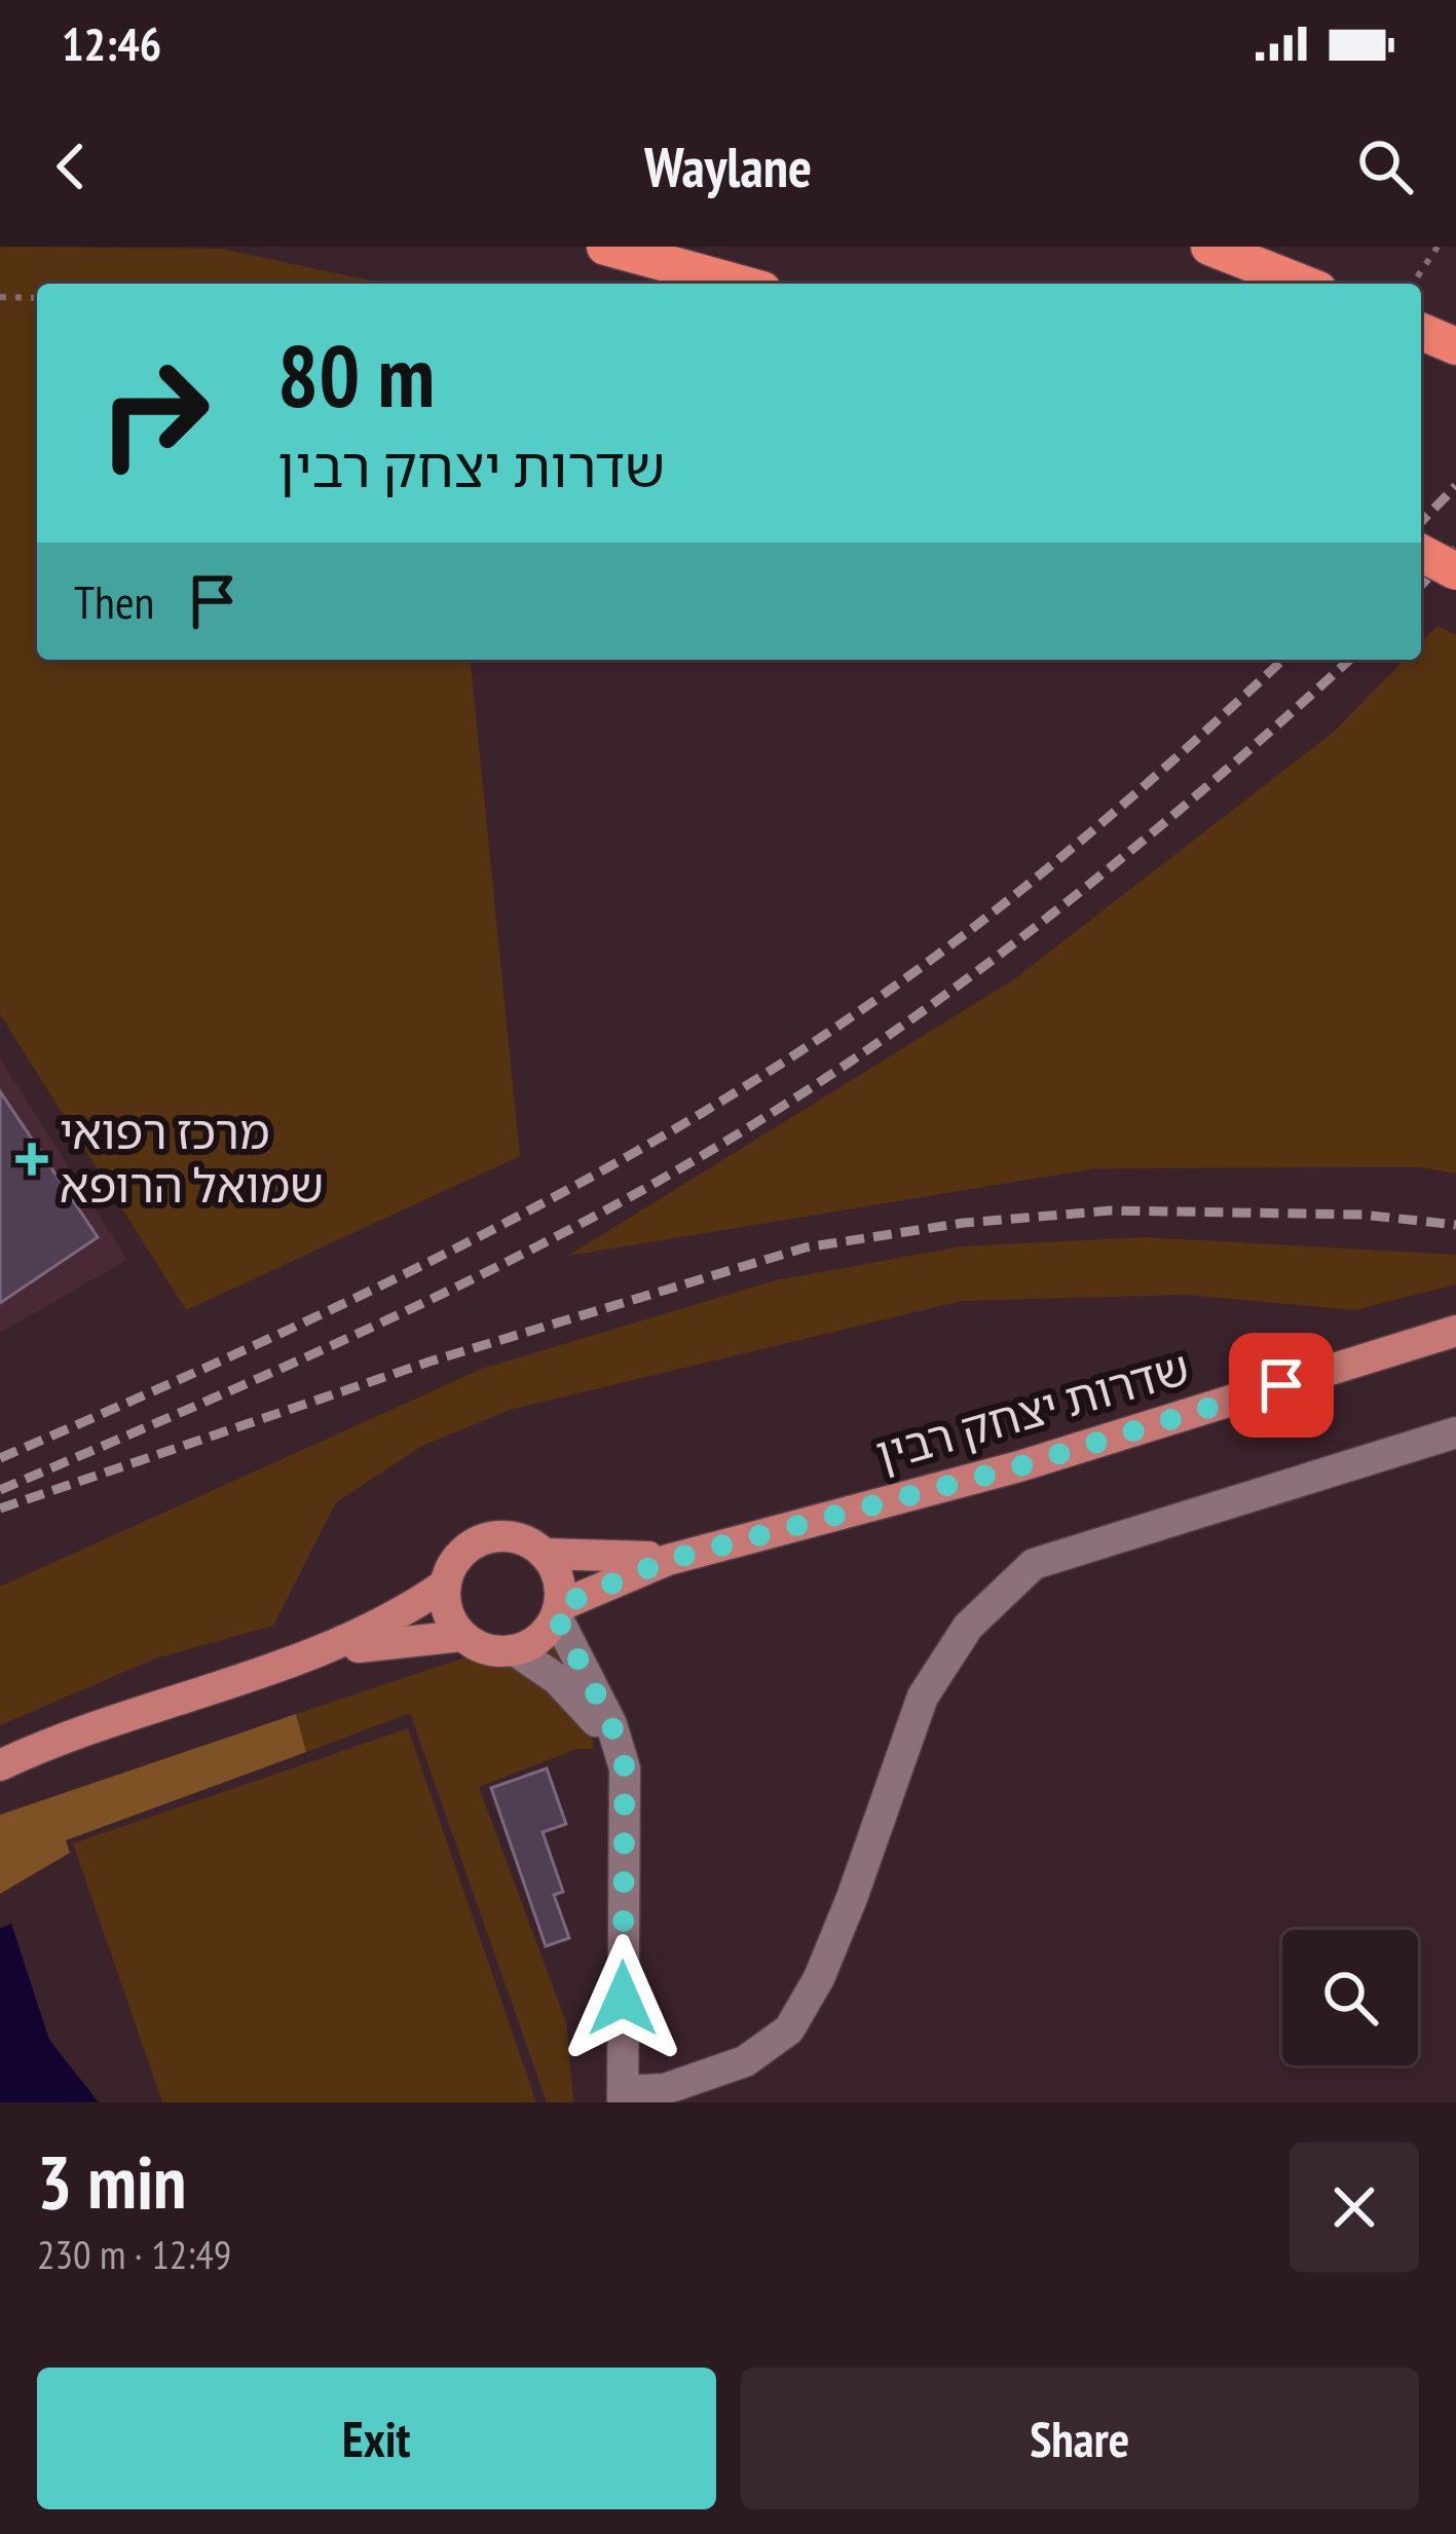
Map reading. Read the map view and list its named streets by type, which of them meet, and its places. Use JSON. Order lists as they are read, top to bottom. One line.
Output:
{"streets":{"main road":["שדרות יצחק רבין"]},"places":{"health":["מרכז רפואי שמואל הרופא"]},"page":{"status":"12:46","header":"Waylane","turn":["80 m","שדרות יצחק רבין"],"then":"Then","heading":["3 min","230 m · 12:49"],"buttons":["Exit","Share"]}}
